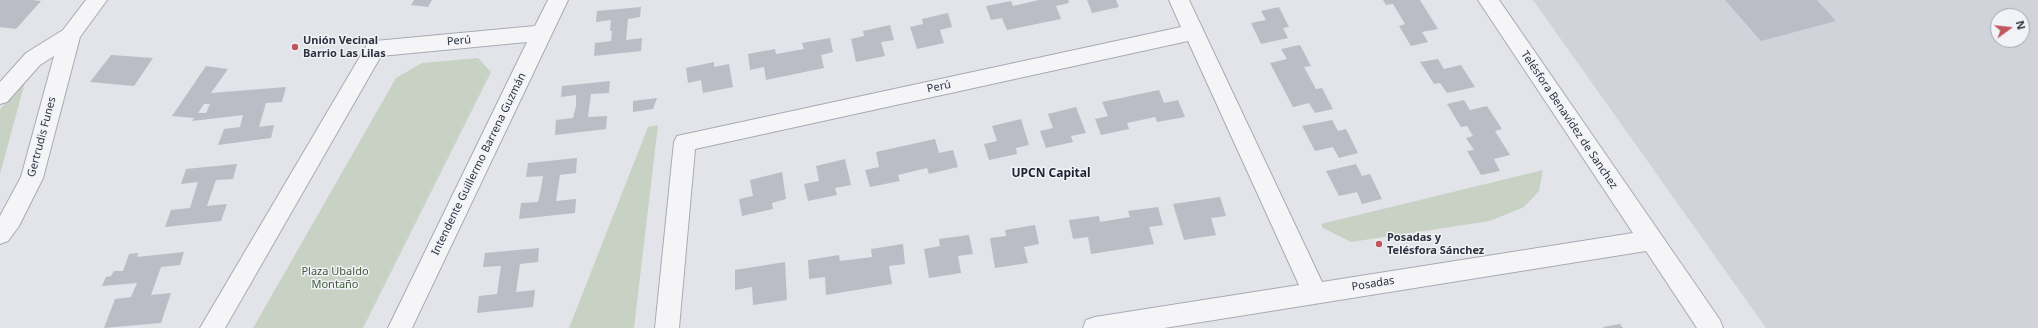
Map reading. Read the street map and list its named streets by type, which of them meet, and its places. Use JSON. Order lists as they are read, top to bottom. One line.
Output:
{"streets":{"street":["Perú","Telésfora Benavídez de Sanchez","Gertrudis Funes","Intendente Guillermo Barrena Guzmán","Posadas"]},"crossings":[["Perú","Intendente Guillermo Barrena Guzmán"],["Telésfora Benavídez de Sanchez","Posadas"]],"districts":["UPCN Capital"],"parks":["Plaza Ubaldo Montaño"],"places":["Unión Vecinal Barrio Las Lilas","Posadas y Telésfora Sánchez"],"north":"right"}
